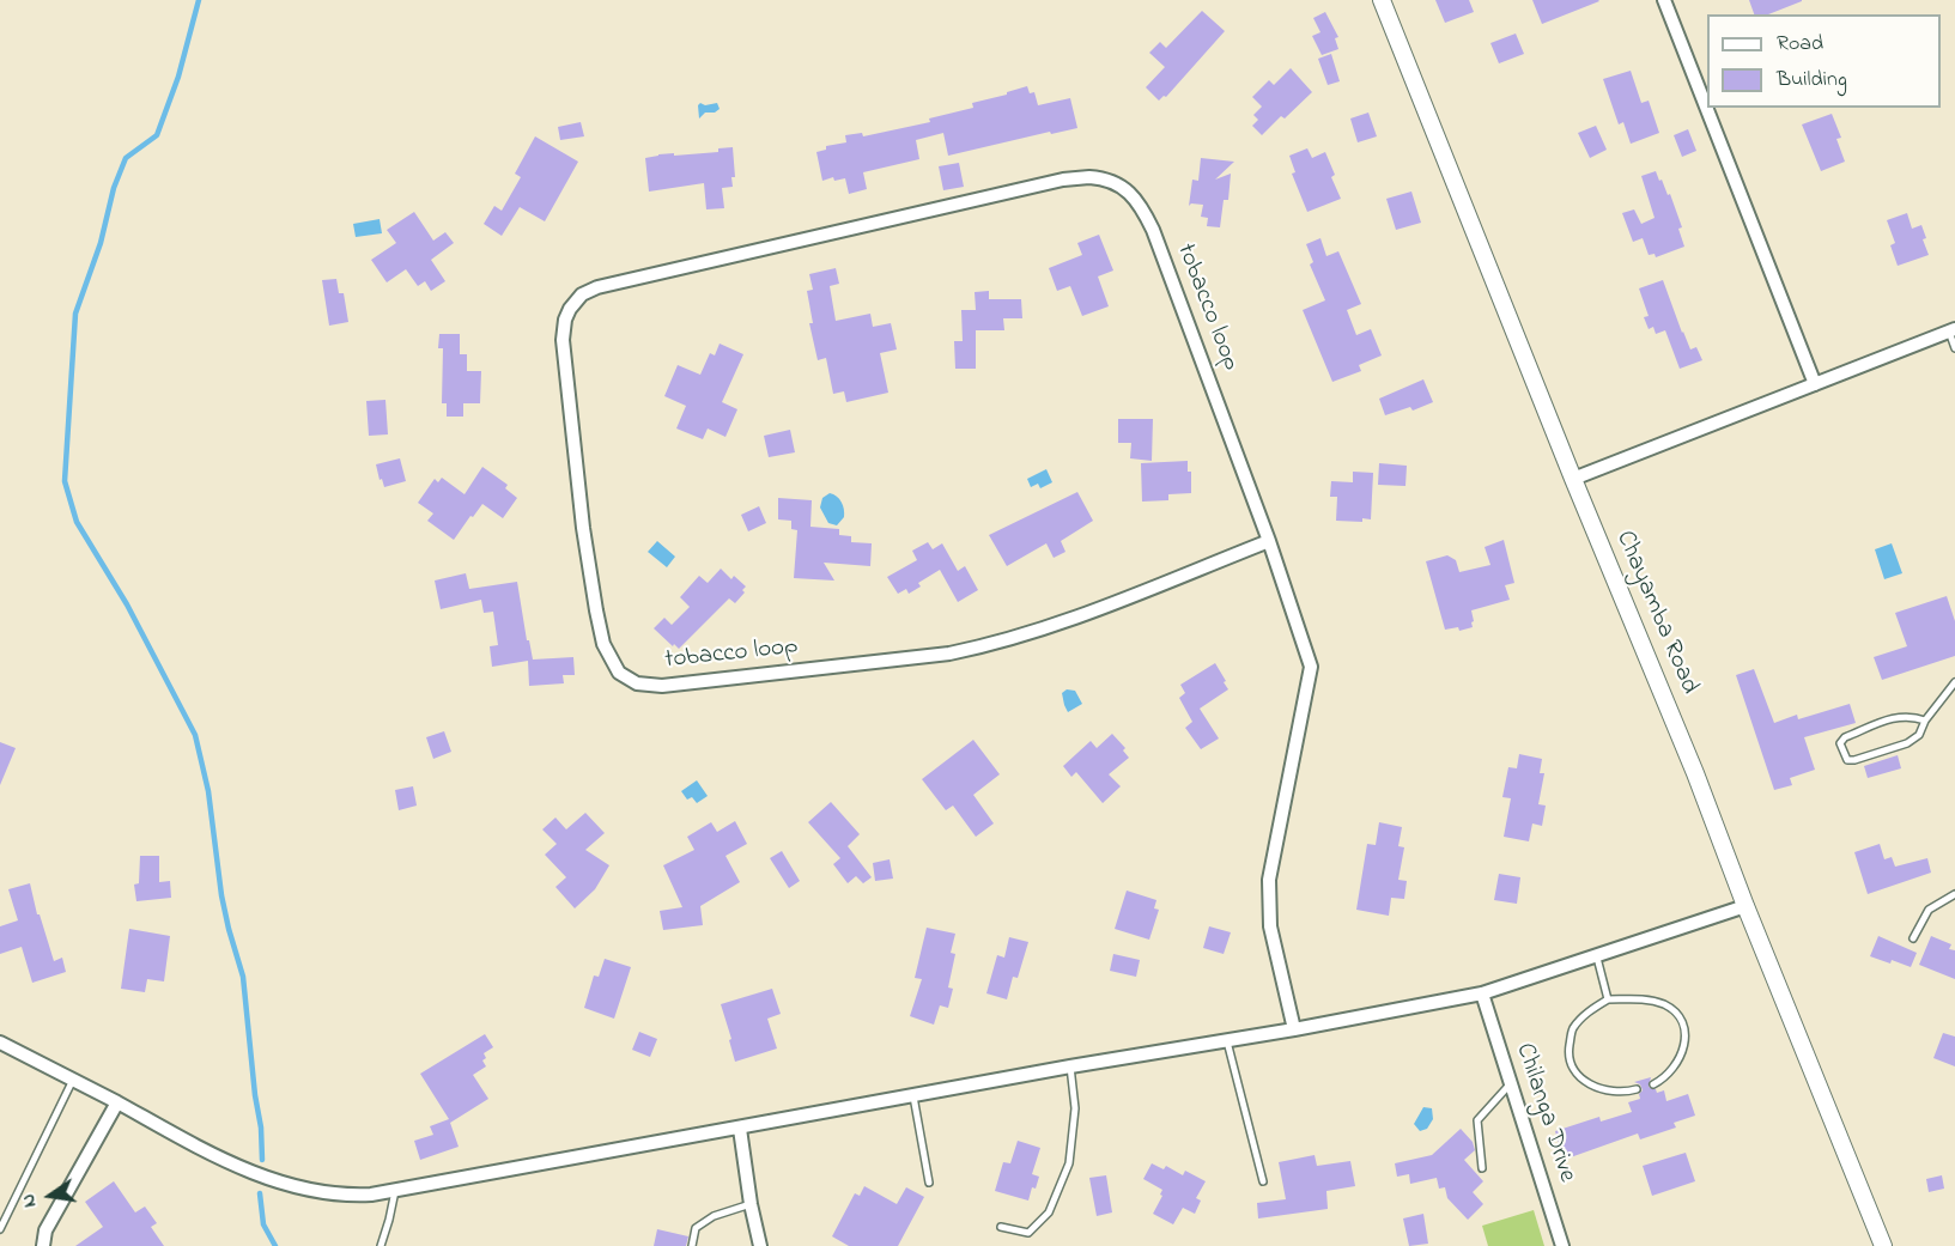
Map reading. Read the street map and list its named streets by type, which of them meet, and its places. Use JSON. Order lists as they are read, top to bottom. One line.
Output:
{"streets":{"street":["tobacco loop","Chayamba Road","Chilanga Drive"]},"legend":["Road","Building"],"north":"left"}
